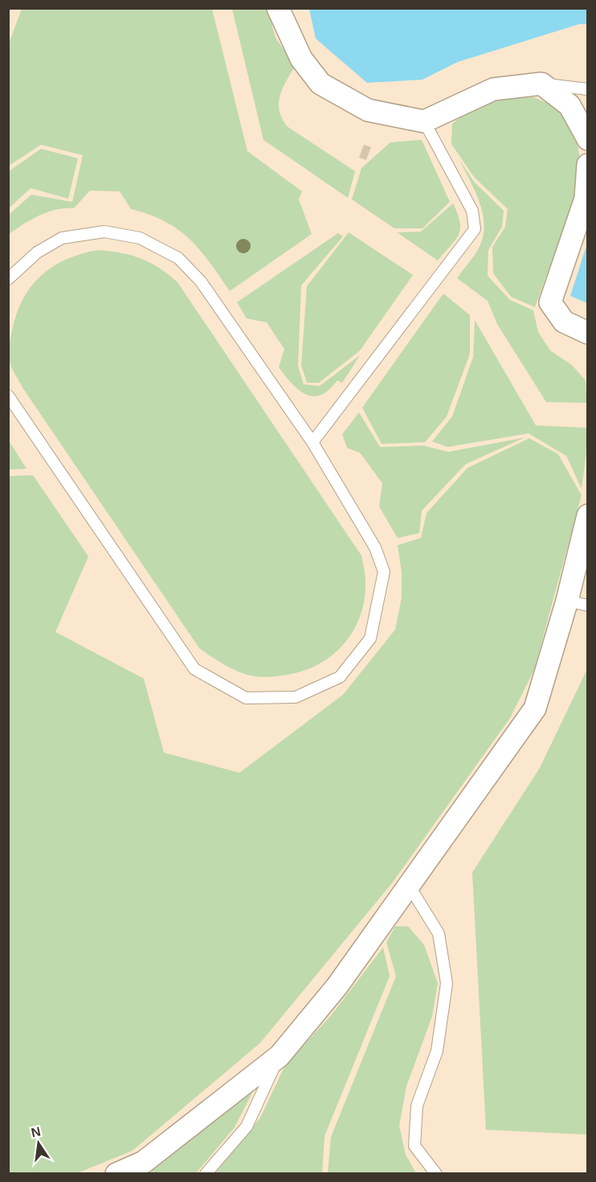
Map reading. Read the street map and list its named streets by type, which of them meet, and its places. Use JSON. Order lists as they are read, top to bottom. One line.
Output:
{"north":"top"}
